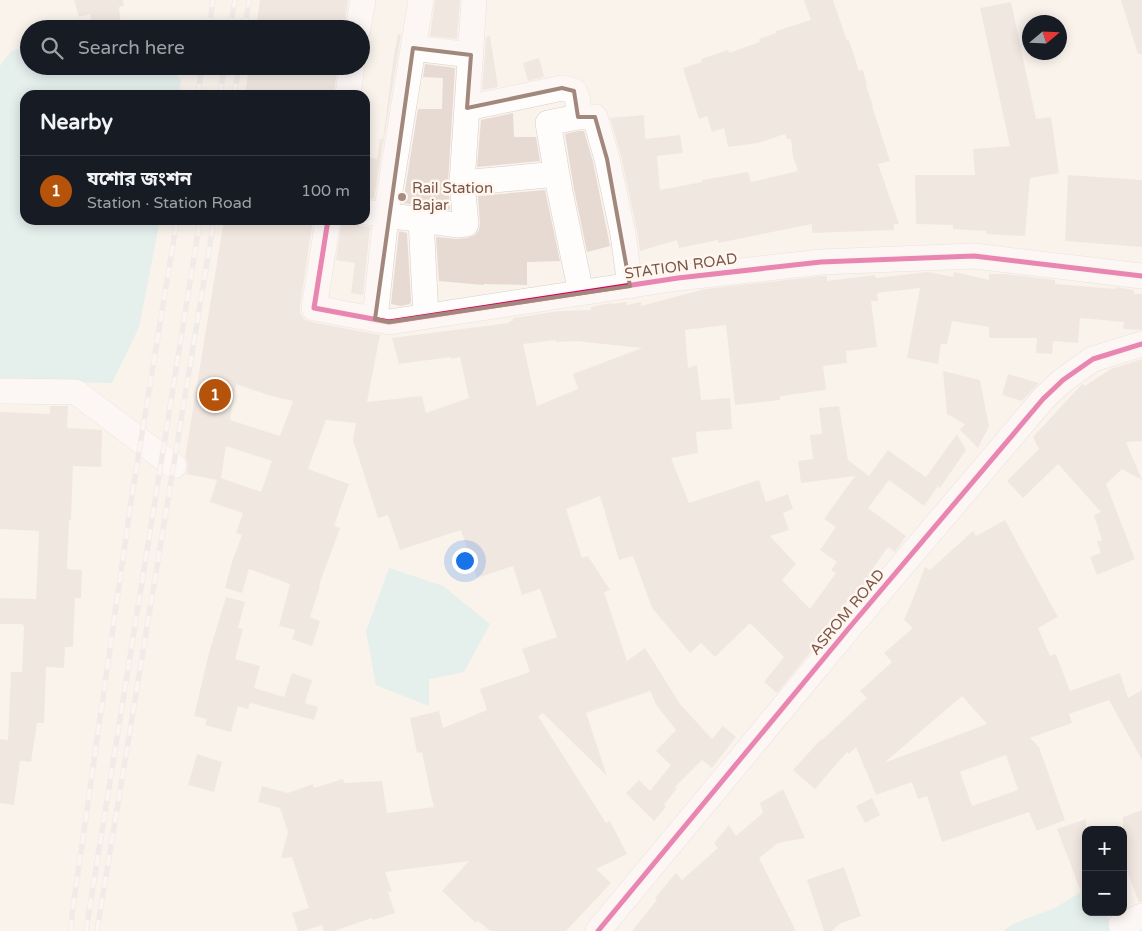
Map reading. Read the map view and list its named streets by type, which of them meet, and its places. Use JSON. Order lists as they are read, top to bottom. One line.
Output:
{"streets":{"street":["STATION ROAD","ASROM ROAD"]},"places":["Rail Station Bajar"],"north":"right","page":{"search":"Search here","heading":"Nearby","list":[{"mark":"1","name":"যশোর জংশন","note":"Station · Station Road","value":"100 m"}],"pins":"1","map_buttons":["+","−"]}}
